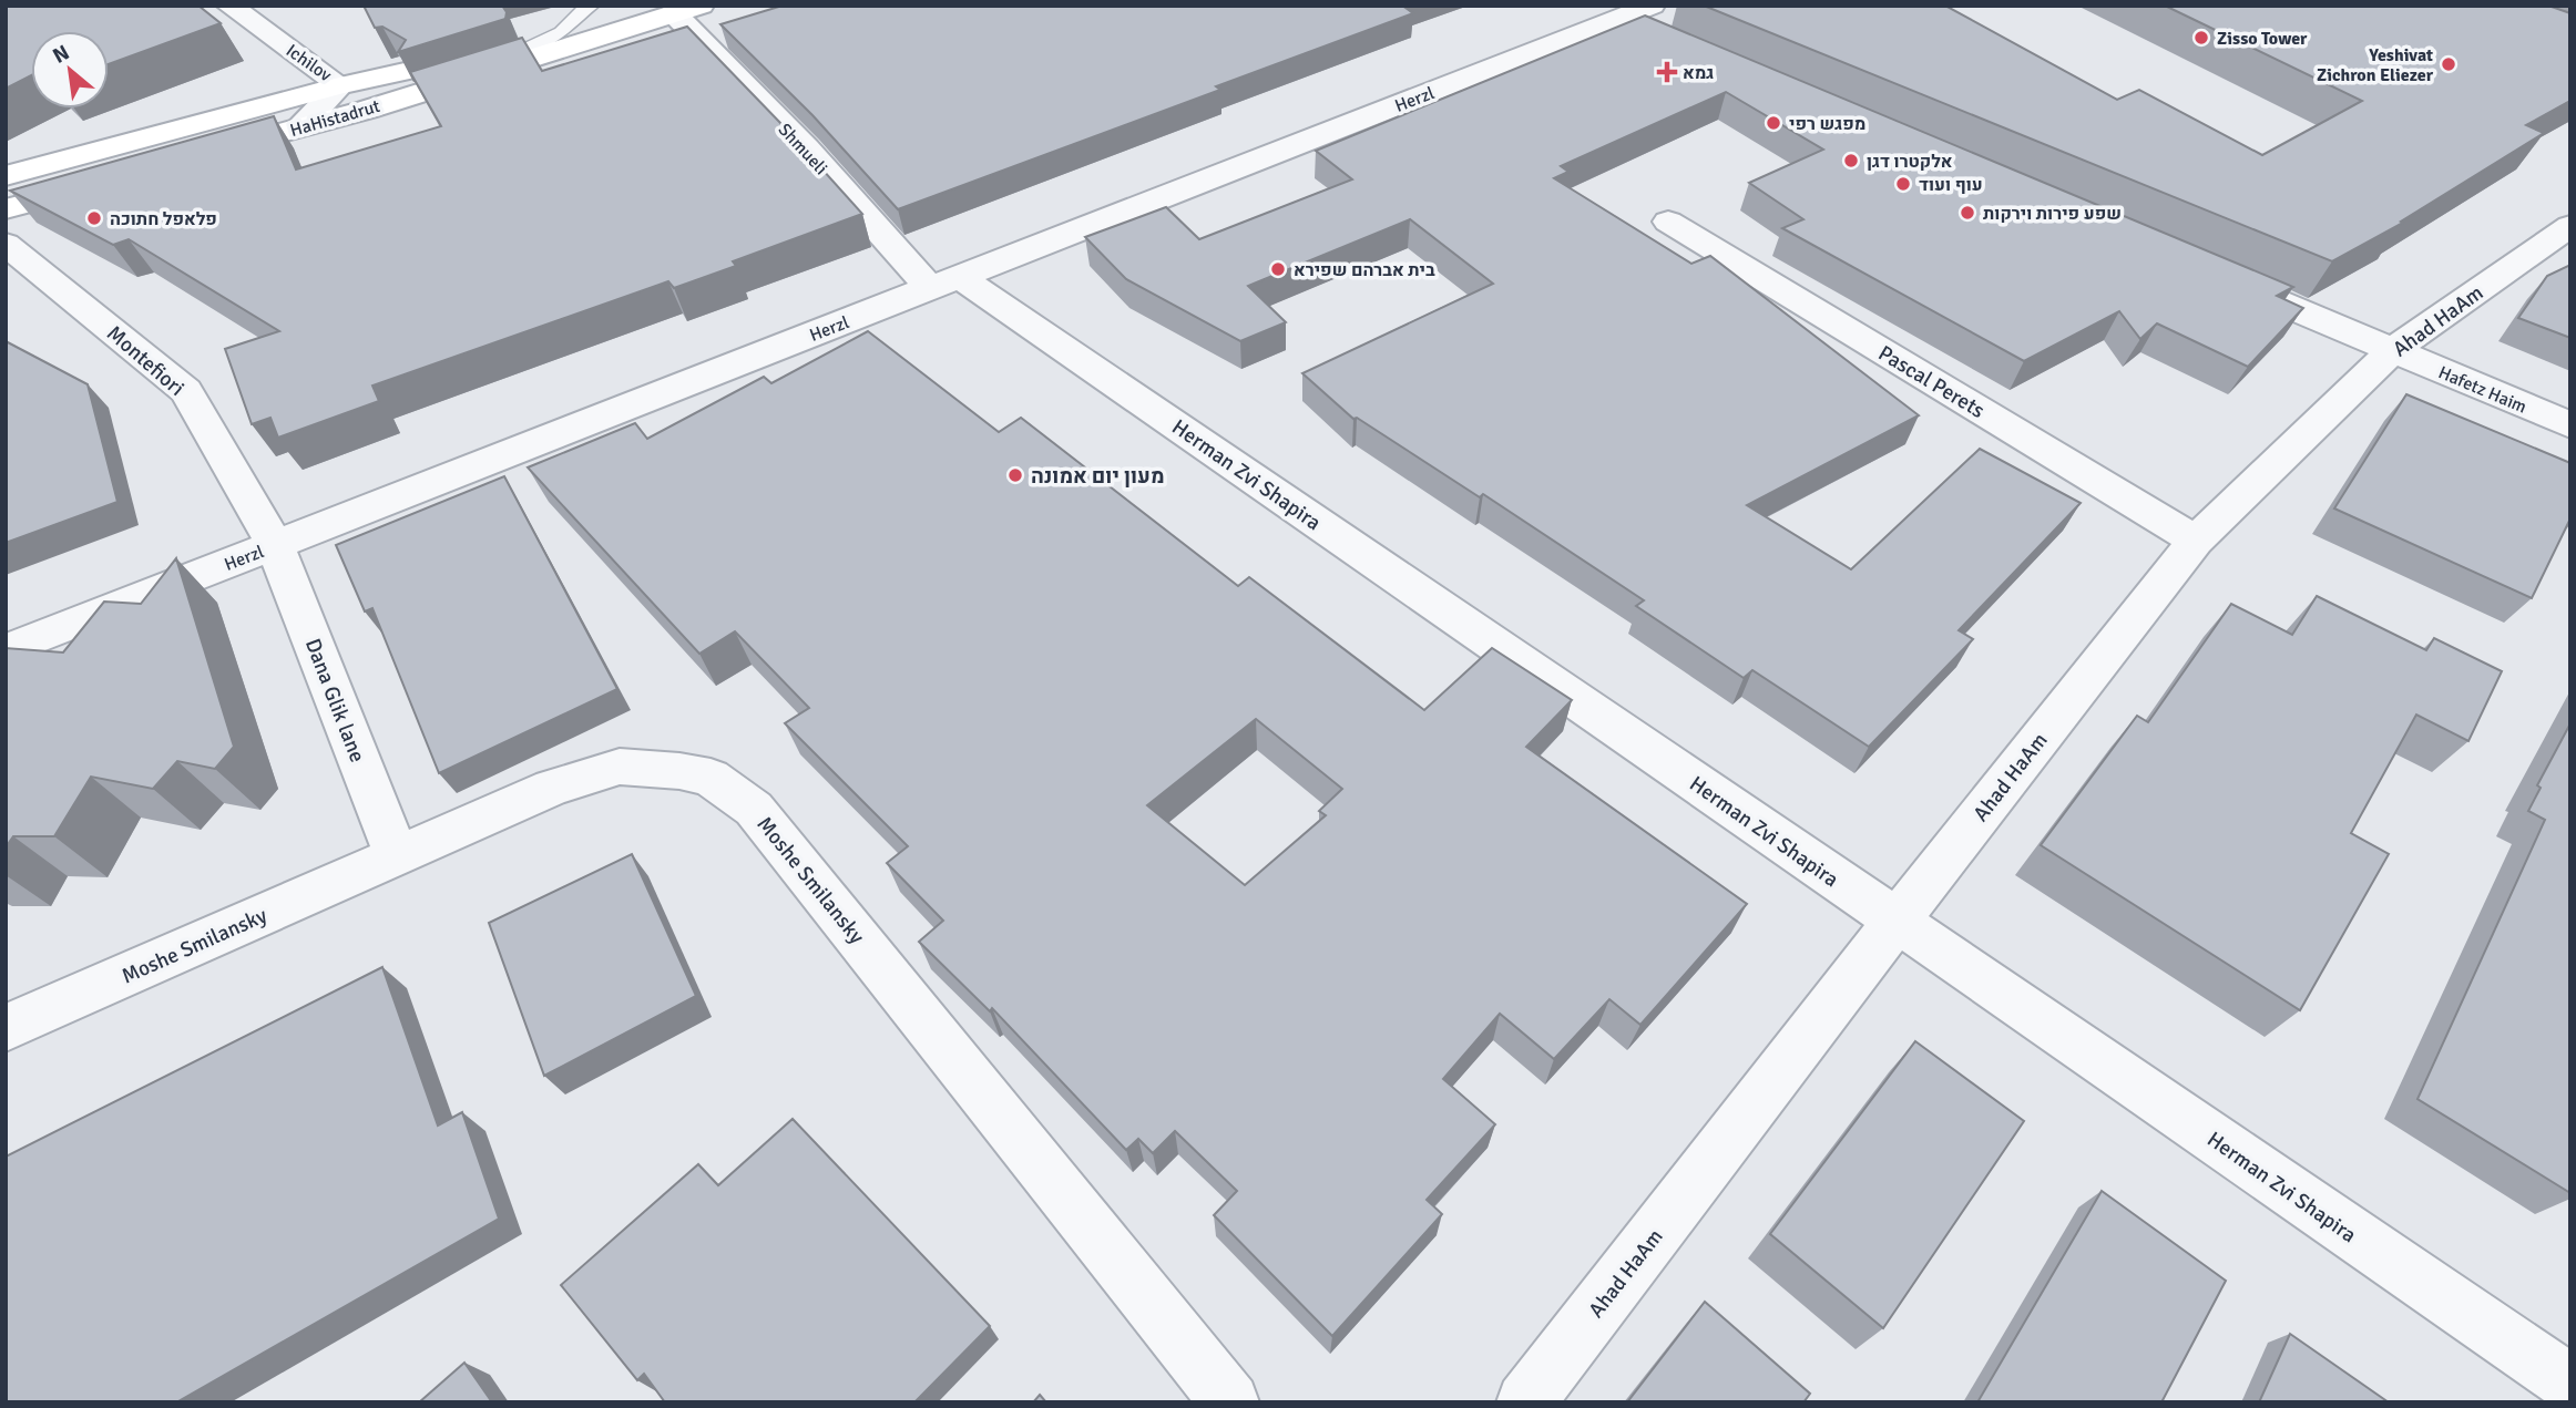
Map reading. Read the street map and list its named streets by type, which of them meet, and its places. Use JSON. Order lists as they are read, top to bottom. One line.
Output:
{"streets":{"street":["Ichilov","Herzl","HaHistadrut","Shmueli","Ahad HaAm","Montefiori","Pascal Perets","Hafetz Haim","Herman Zvi Shapira","Dana Glik lane","Moshe Smilansky"]},"crossings":[["Ichilov","HaHistadrut"],["Herzl","Shmueli"],["Herzl","Montefiori"],["Herzl","Herman Zvi Shapira"],["Herzl","Dana Glik lane"],["HaHistadrut","Shmueli"],["Shmueli","Herman Zvi Shapira"],["Ahad HaAm","Pascal Perets"],["Ahad HaAm","Hafetz Haim"],["Ahad HaAm","Herman Zvi Shapira"],["Montefiori","Dana Glik lane"],["Dana Glik lane","Moshe Smilansky"]],"places":{"other":["Zisso Tower","Yeshivat Zichron Eliezer","מפגש רפי","אלקטרו דגן","עוף ועוד","שפע פירות וירקות","פלאפל חתוכה","בית אברהם שפירא","מעון יום אמונה"],"health":["גמא"]},"north":"top left"}
